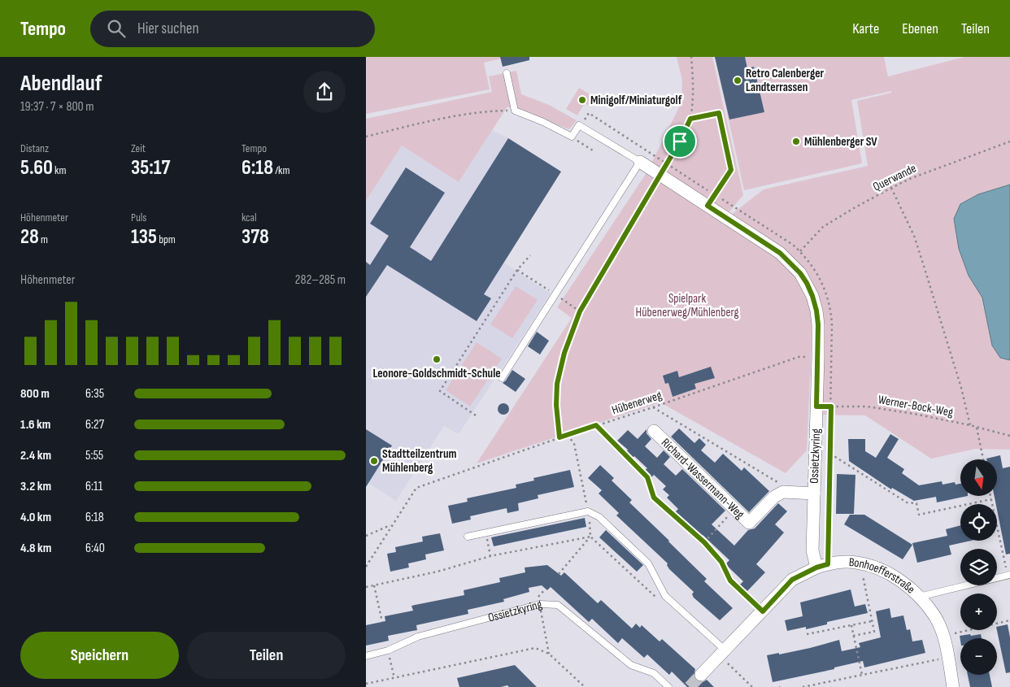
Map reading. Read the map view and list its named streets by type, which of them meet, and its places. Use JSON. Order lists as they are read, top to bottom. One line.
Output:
{"streets":{"street":["Ossietzkyring","Richard-Wassermann-Weg","Bonhoefferstraße"],"path":["Querwande","Hübenerweg","Werner-Bock-Weg"]},"crossings":[["Hübenerweg","Ossietzkyring"],["Werner-Bock-Weg","Ossietzkyring"],["Ossietzkyring","Bonhoefferstraße"]],"parks":["Spielpark Hübenerweg/Mühlenberg"],"places":["Retro Calenberger Landterrassen","Minigolf/Miniaturgolf","Mühlenberger SV","Leonore-Goldschmidt-Schule","Stadtteilzentrum Mühlenberg"],"north":"bottom","page":{"header":"Tempo","search":"Hier suchen","nav":["Karte","Ebenen","Teilen"],"heading":["Abendlauf","19:37 · 7 × 800 m"],"stats":[["Distanz","5.60 km"],["Zeit","35:17"],["Tempo","6:18 /km"],["Höhenmeter","28 m"],["Puls","135 bpm"],["kcal","378"]],"chart":["Höhenmeter","282–285 m"],"list":[{"name":"800 m","note":"6:35"},{"name":"1.6 km","note":"6:27"},{"name":"2.4 km","note":"5:55"},{"name":"3.2 km","note":"6:11"},{"name":"4.0 km","note":"6:18"},{"name":"4.8 km","note":"6:40"}],"map_buttons":["+","−"],"buttons":["Speichern","Teilen"]}}
